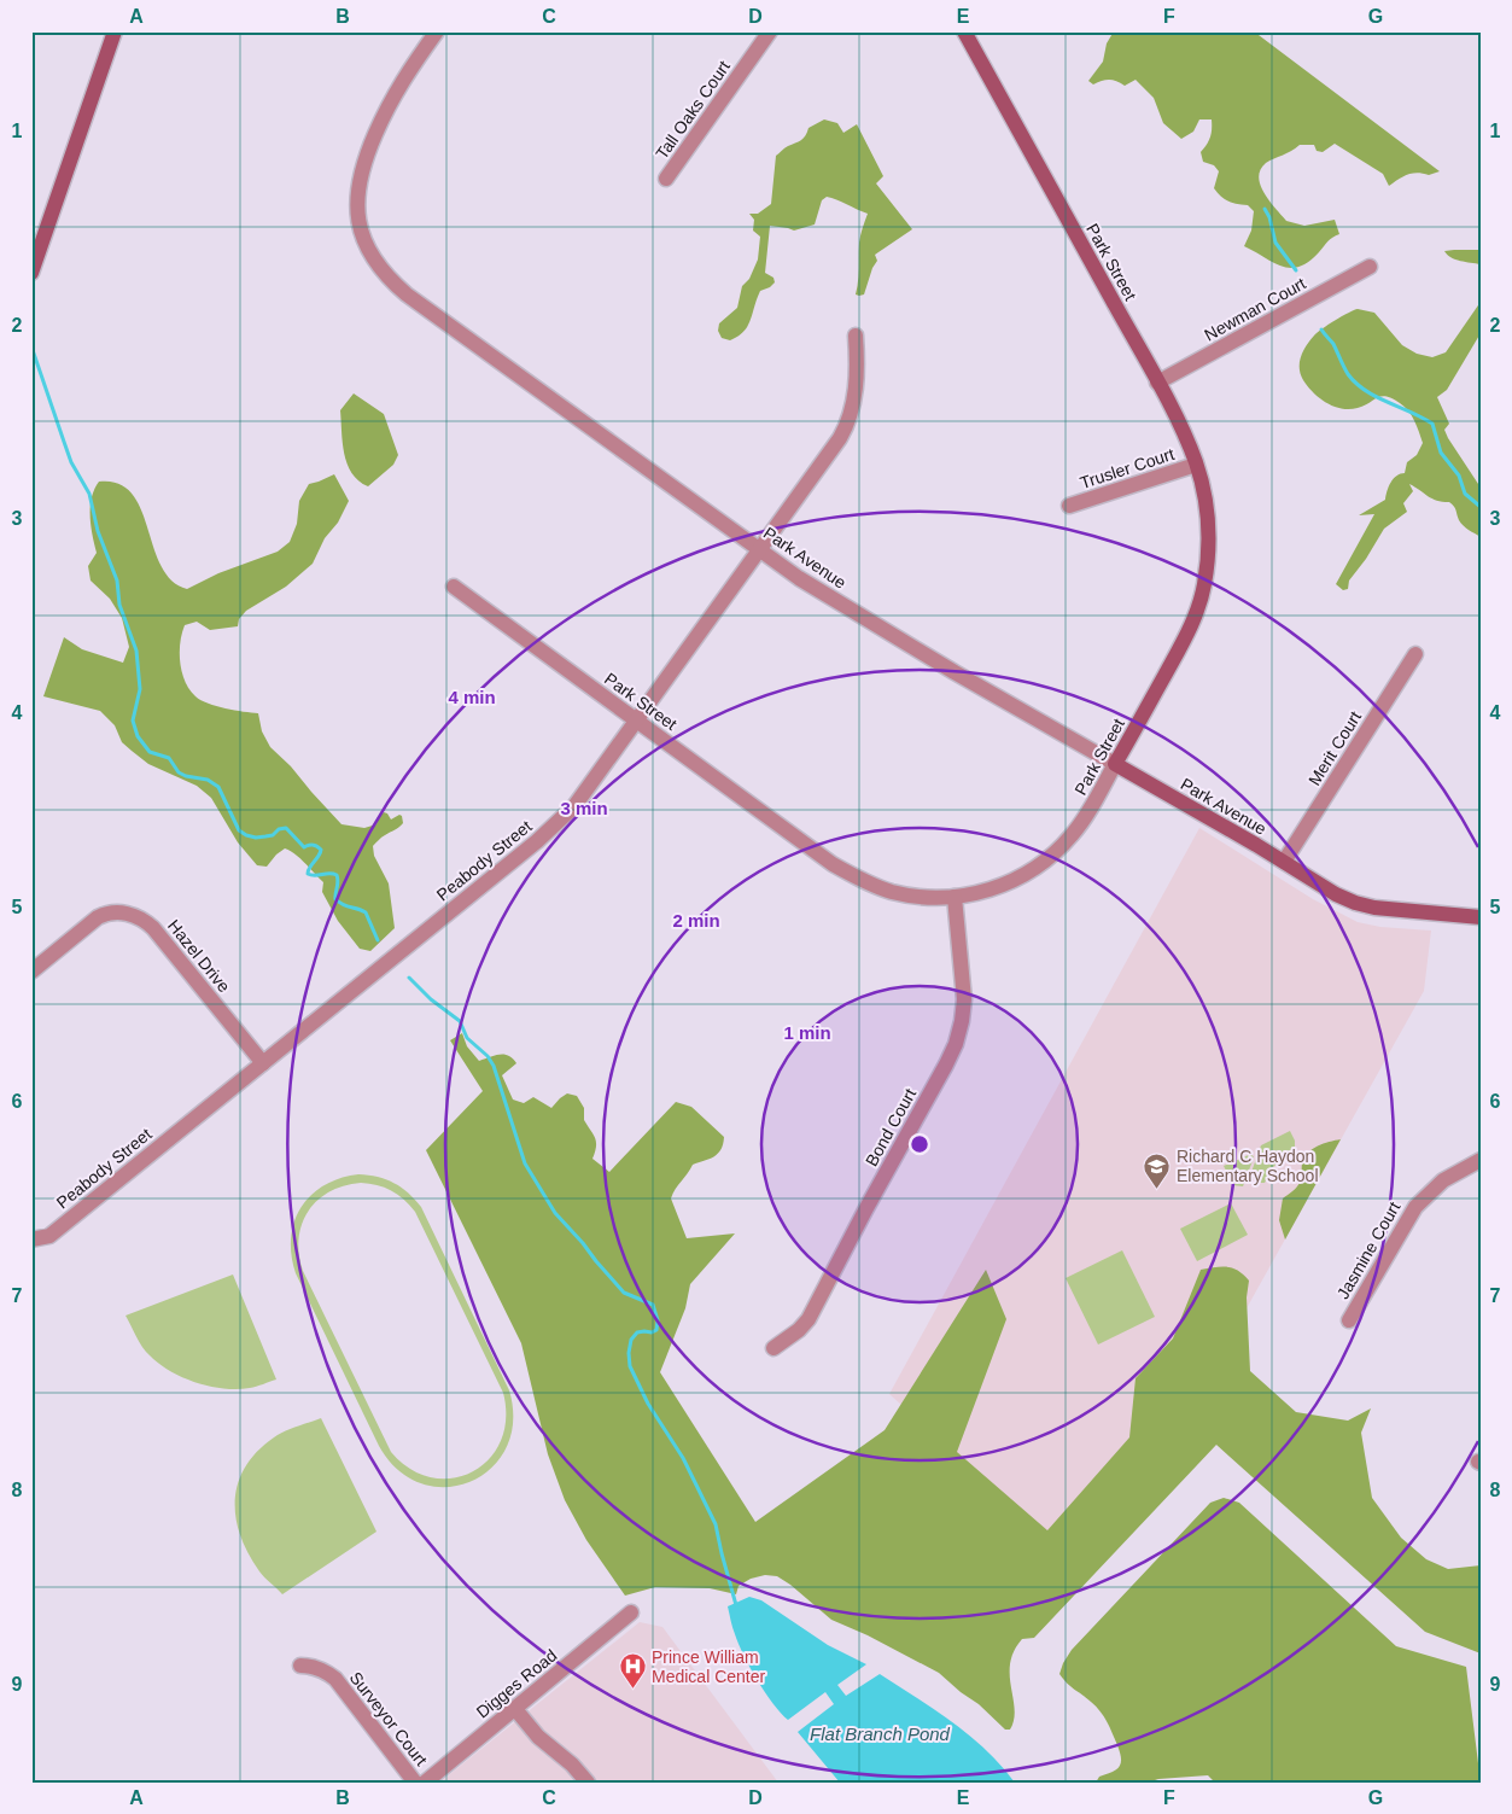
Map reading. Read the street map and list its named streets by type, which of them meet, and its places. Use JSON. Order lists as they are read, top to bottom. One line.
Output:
{"streets":{"street":["Tall Oaks Court","Park Street","Newman Court","Trusler Court","Park Avenue","Merit Court","Peabody Street","Hazel Drive","Bond Court","Jasmine Court","Digges Road","Surveyor Court"]},"crossings":[["Park Street","Newman Court"],["Park Street","Trusler Court"],["Park Street","Park Avenue"],["Park Street","Peabody Street"],["Park Street","Bond Court"],["Park Avenue","Merit Court"],["Park Avenue","Peabody Street"],["Peabody Street","Hazel Drive"]],"water":["Flat Branch Pond"],"places":{"school or university":["Richard C Haydon Elementary School"],"hospital":["Prince William Medical Center"]},"grid":{"columns":["A","B","C","D","E","F","G"],"rows":["1","2","3","4","5","6","7","8","9"]},"rings":["4 min","3 min","2 min","1 min"]}
